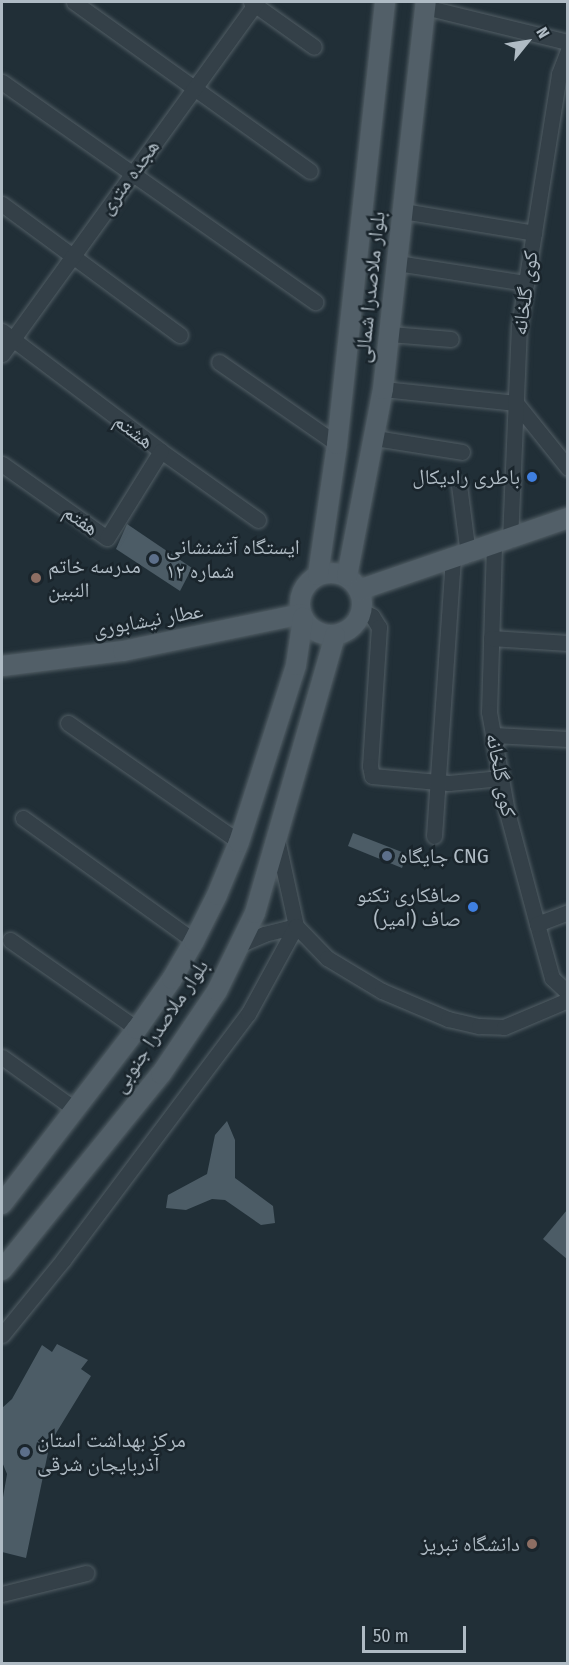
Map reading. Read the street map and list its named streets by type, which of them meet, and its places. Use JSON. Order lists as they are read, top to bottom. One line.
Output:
{"streets":{"main road":["بلوار ملاصدرا شمالی","عطار نیشابوری","بلوار ملاصدرا جنوبی"],"street":["هجده متری","کوی گلخانه","هشتم","هفتم"]},"crossings":[["هجده متری","هشتم"],["بلوار ملاصدرا شمالی","عطار نیشابوری"],["بلوار ملاصدرا شمالی","بلوار ملاصدرا جنوبی"],["هشتم","هفتم"],["عطار نیشابوری","بلوار ملاصدرا جنوبی"]],"places":["باطری رادیکال","ایستگاه آتشنشانی شماره ۱۲","مدرسه خاتم النبین","جایگاه CNG","صافکاری تکنو صاف (امیر)","مرکز بهداشت استان آذربایجان شرقی","دانشگاه تبریز"],"scale_bar":"50 m","north":"top right"}
